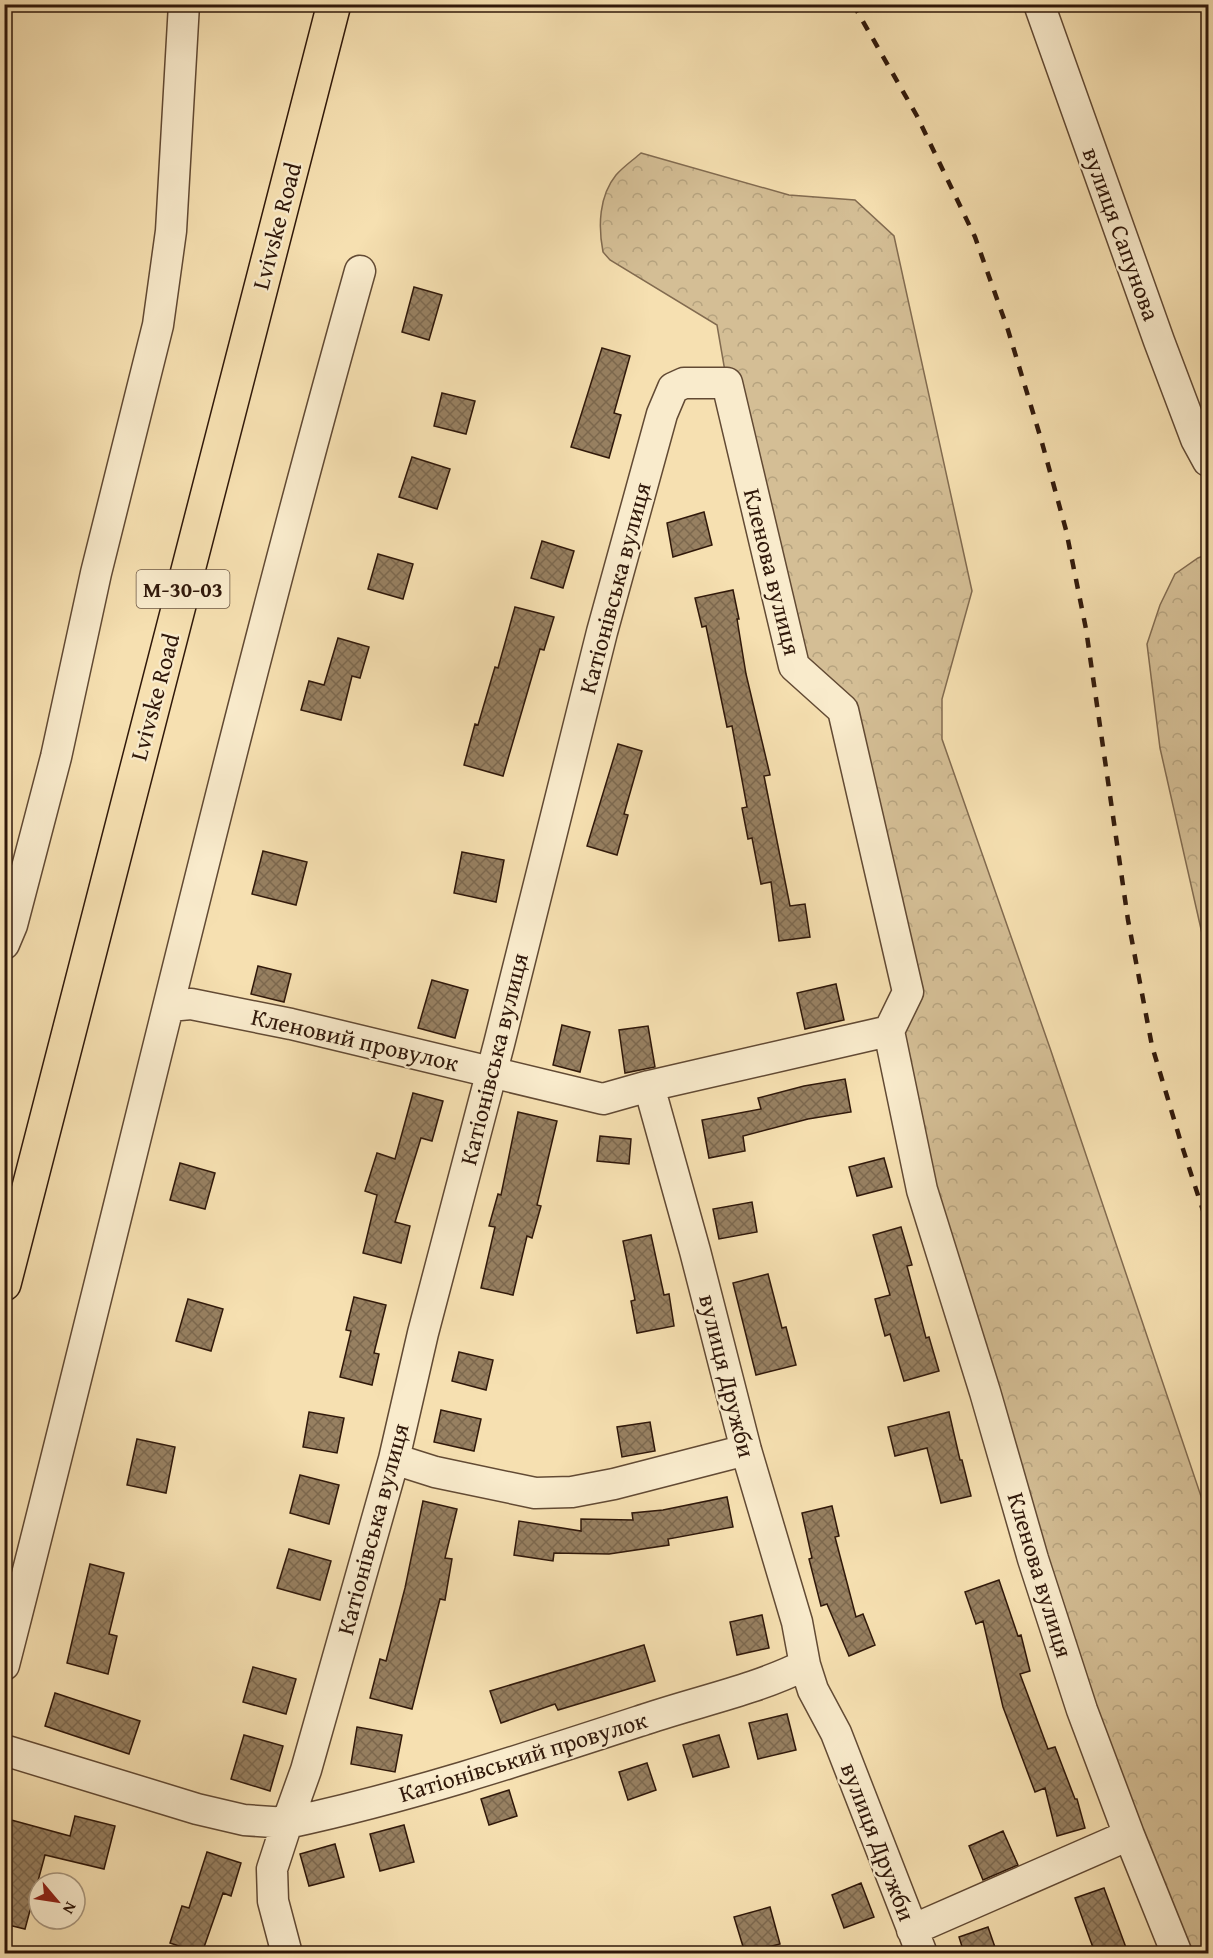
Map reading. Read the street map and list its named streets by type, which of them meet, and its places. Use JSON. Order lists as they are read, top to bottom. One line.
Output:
{"streets":{"main road":["Lvivske Road","М-30-03"],"street":["вулиця Сапунова","Кленова вулиця","Катіонівська вулиця","Кленовий провулок","вулиця Дружби","Катіонівський провулок"]},"crossings":[["Кленова вулиця","Катіонівська вулиця"],["Кленова вулиця","Кленовий провулок"],["Катіонівська вулиця","Кленовий провулок"],["Катіонівська вулиця","Катіонівський провулок"],["Кленовий провулок","вулиця Дружби"],["вулиця Дружби","Катіонівський провулок"]],"north":"bottom right"}
